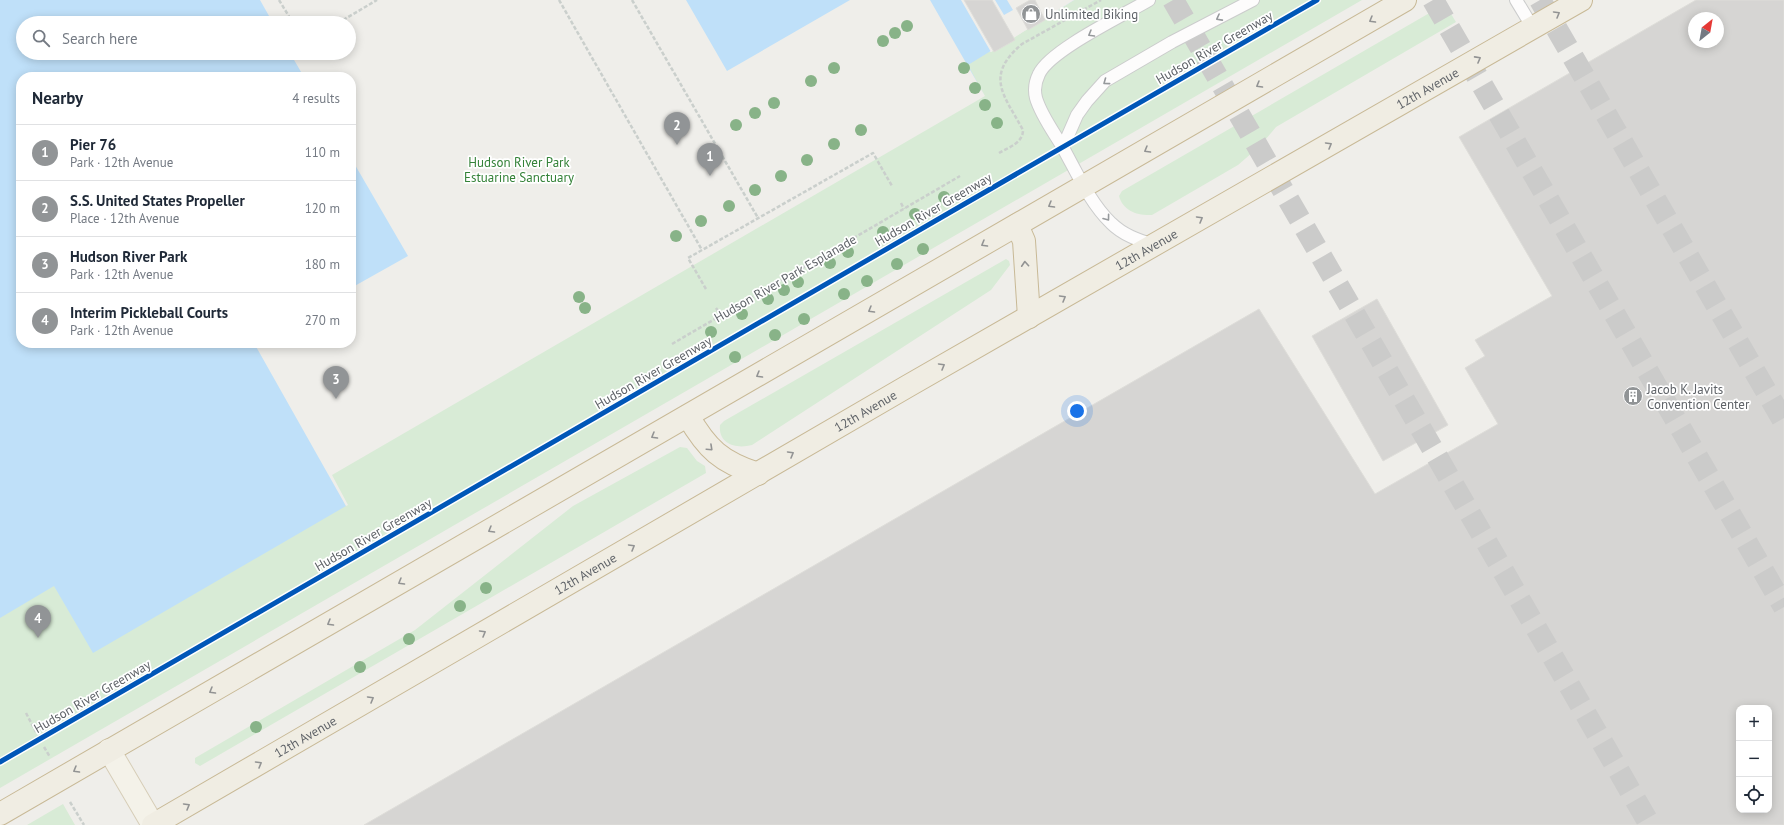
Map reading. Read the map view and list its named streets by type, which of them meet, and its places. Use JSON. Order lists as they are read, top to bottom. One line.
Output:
{"streets":{"highway":["12th Avenue"],"path":["Hudson River Park Esplanade"],"cycle path":["Hudson River Greenway"]},"parks":["Hudson River Park Estuarine Sanctuary"],"places":{"shop":["Unlimited Biking"],"building":["Jacob K. Javits Convention Center"]},"north":"top right","page":{"search":"Search here","heading":["Nearby","4 results"],"pins":["2","1","3","4"],"list":[{"mark":"1","name":"Pier 76","note":"Park · 12th Avenue","value":"110 m"},{"mark":"2","name":"S.S. United States Propeller","note":"Place · 12th Avenue","value":"120 m"},{"mark":"3","name":"Hudson River Park","note":"Park · 12th Avenue","value":"180 m"},{"mark":"4","name":"Interim Pickleball Courts","note":"Park · 12th Avenue","value":"270 m"}],"map_buttons":["+","−"]}}
